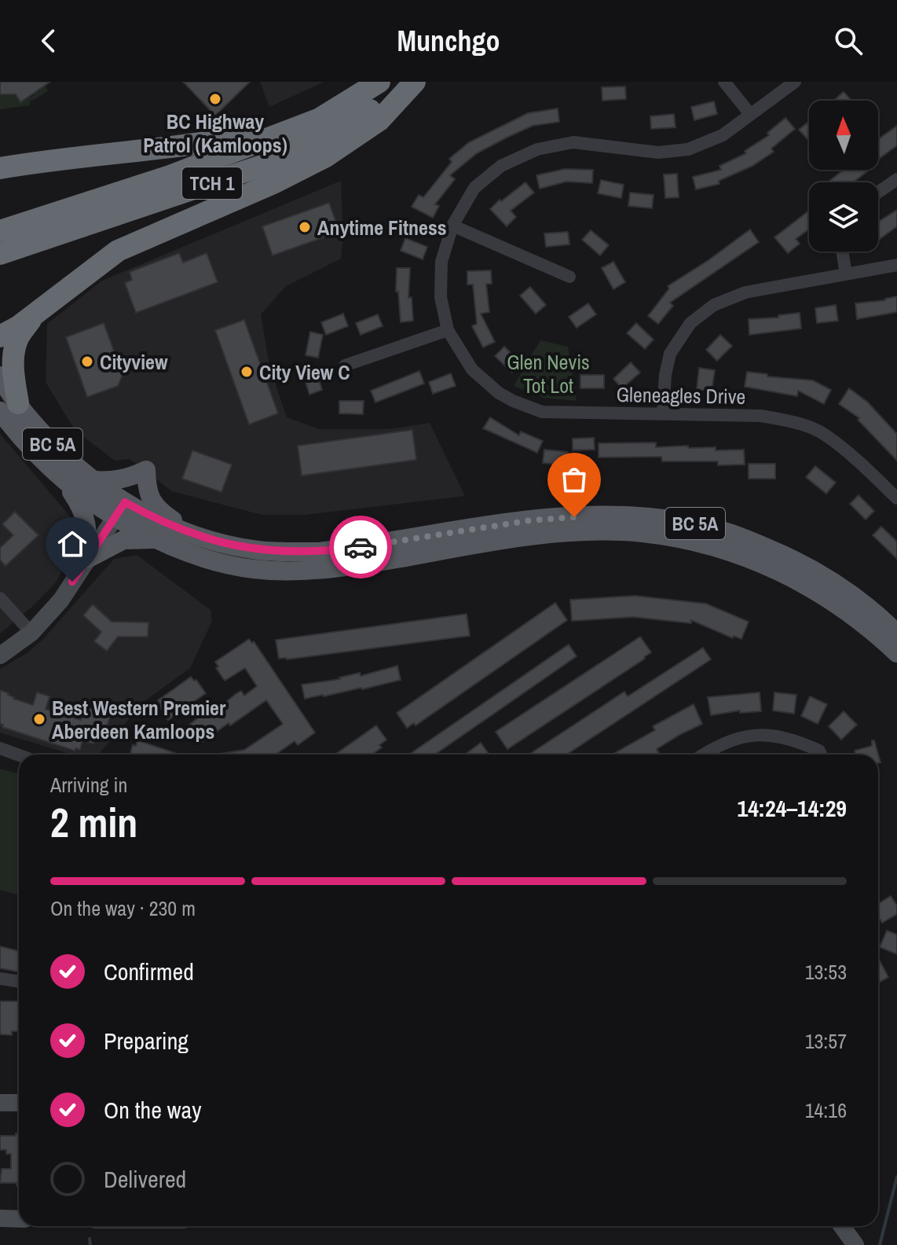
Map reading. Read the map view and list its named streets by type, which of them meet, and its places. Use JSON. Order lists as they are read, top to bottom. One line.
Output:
{"streets":{"highway":["TCH 1"],"main road":["BC 5A"],"street":["Gleneagles Drive"]},"parks":["Glen Nevis Tot Lot"],"places":["BC Highway Patrol (Kamloops)","Anytime Fitness","Cityview","City View C","Best Western Premier Aberdeen Kamloops"],"north":"top","page":{"header":"Munchgo","heading":["2 min","Arriving in","14:24–14:29"],"bar":"On the way · 230 m","list":[["Confirmed","13:53"],["Preparing","13:57"],["On the way","14:16"],"Delivered"]}}
